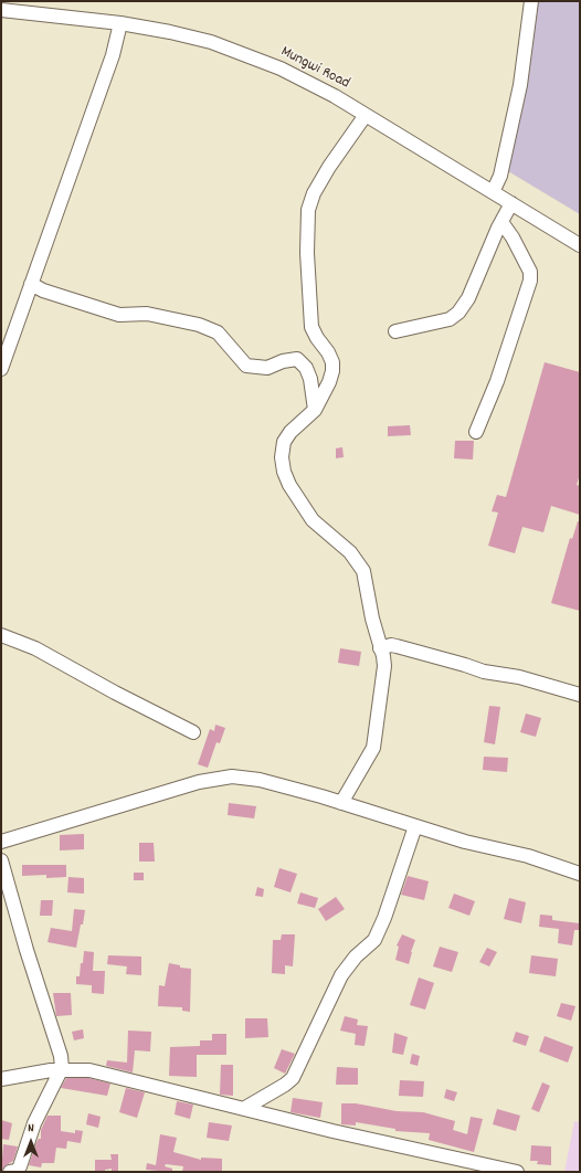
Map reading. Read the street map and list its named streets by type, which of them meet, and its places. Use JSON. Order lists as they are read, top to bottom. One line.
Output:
{"streets":{"street":["Mungwi Road"]},"north":"top"}
